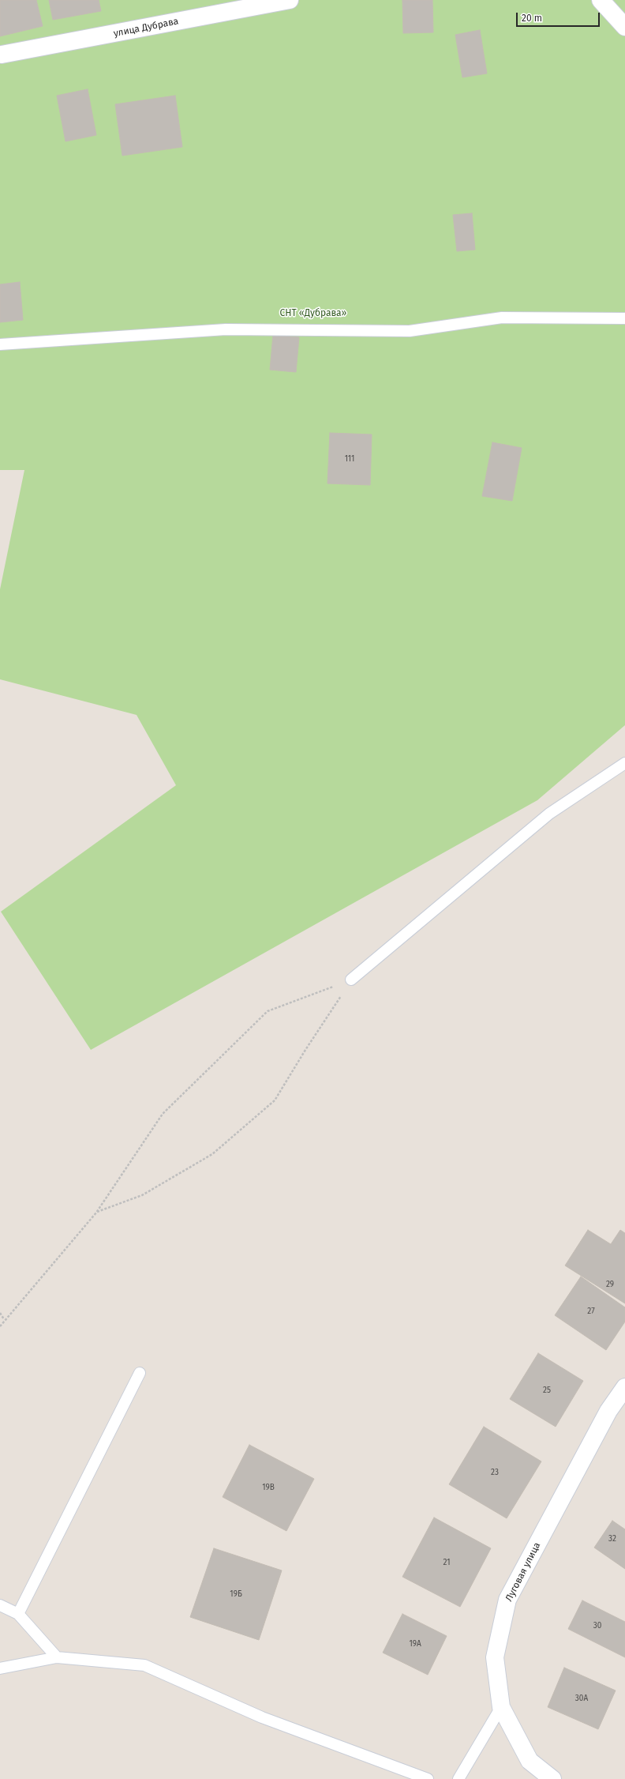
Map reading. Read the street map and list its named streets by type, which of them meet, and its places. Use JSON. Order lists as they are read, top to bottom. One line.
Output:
{"streets":{"street":["улица Дубрава","Луговая улица"]},"parks":["СНТ «Дубрава»"],"house_numbers":["111","29","27","25","23","19В","32","21","19Б","30","19А","30А"],"scale_bar":"20 m"}
